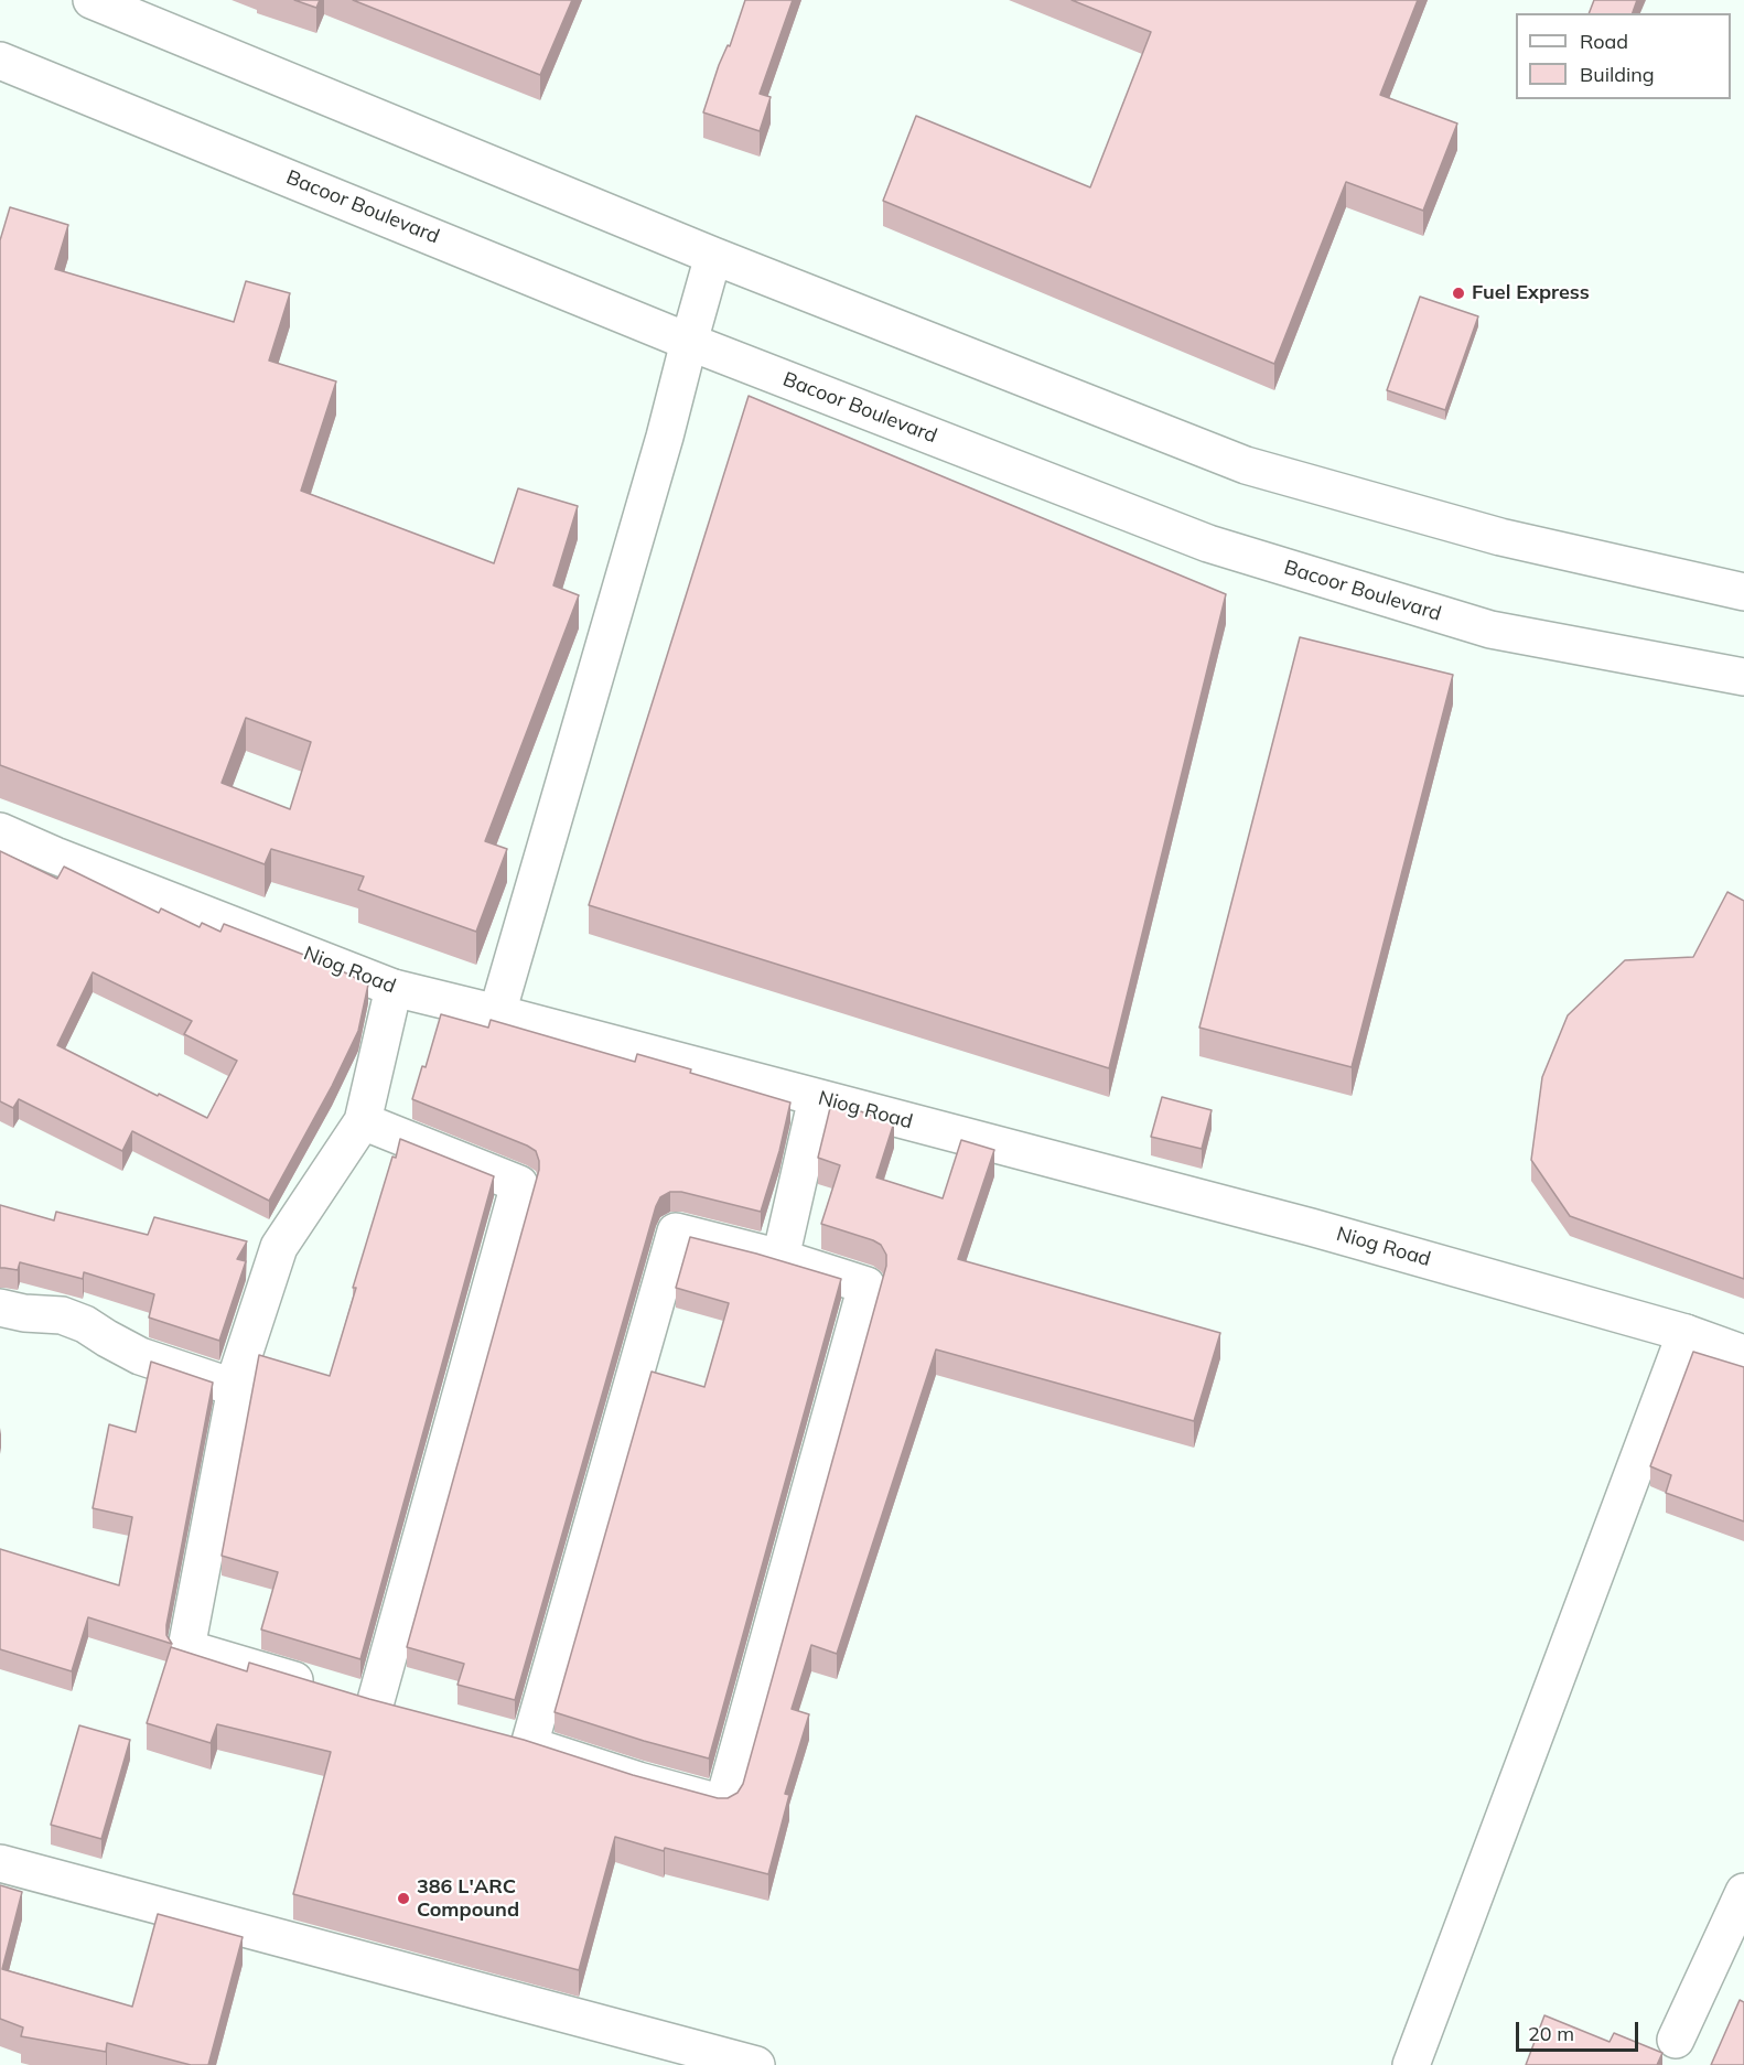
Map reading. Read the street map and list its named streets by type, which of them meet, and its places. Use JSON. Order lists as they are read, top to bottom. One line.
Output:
{"streets":{"street":["Bacoor Boulevard","Niog Road"]},"places":["Fuel Express","386 L'ARC Compound"],"legend":["Road","Building"],"scale_bar":"20 m"}
